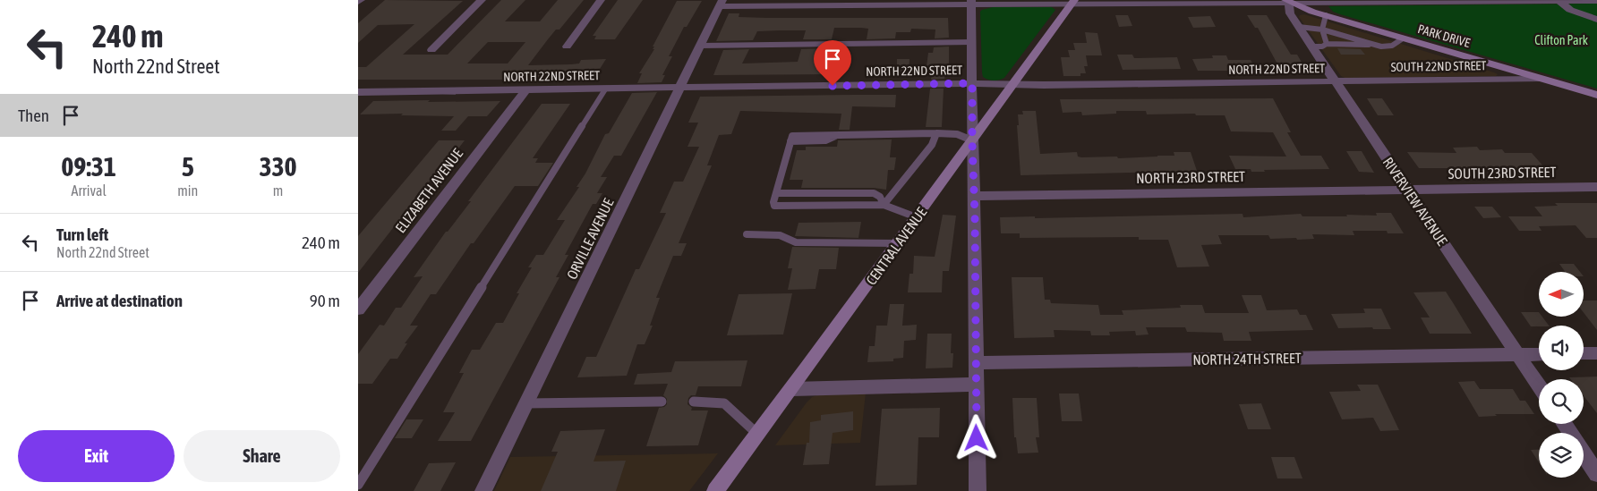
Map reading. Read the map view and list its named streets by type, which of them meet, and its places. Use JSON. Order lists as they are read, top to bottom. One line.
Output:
{"streets":{"main road":["PARK DRIVE","CENTRAL AVENUE"],"street":["SOUTH 22ND STREET","NORTH 22ND STREET","SOUTH 23RD STREET","NORTH 23RD STREET","ELIZABETH AVENUE","RIVERVIEW AVENUE","ORVILLE AVENUE","NORTH 24TH STREET"]},"crossings":[["PARK DRIVE","SOUTH 22ND STREET"],["PARK DRIVE","RIVERVIEW AVENUE"],["SOUTH 22ND STREET","NORTH 22ND STREET"],["SOUTH 22ND STREET","RIVERVIEW AVENUE"],["NORTH 22ND STREET","ELIZABETH AVENUE"],["NORTH 22ND STREET","RIVERVIEW AVENUE"],["NORTH 22ND STREET","ORVILLE AVENUE"],["NORTH 22ND STREET","CENTRAL AVENUE"],["SOUTH 23RD STREET","NORTH 23RD STREET"],["SOUTH 23RD STREET","RIVERVIEW AVENUE"],["NORTH 23RD STREET","RIVERVIEW AVENUE"],["RIVERVIEW AVENUE","NORTH 24TH STREET"]],"parks":["Clifton Park"],"north":"left","page":{"turn":["240 m","North 22nd Street"],"then":"Then","eta":["09:31","Arrival","5","min","330","m"],"list":[{"name":"Turn left","note":"North 22nd Street","value":"240 m"},{"name":"Arrive at destination","value":"90 m"}],"buttons":["Exit","Share"]}}
